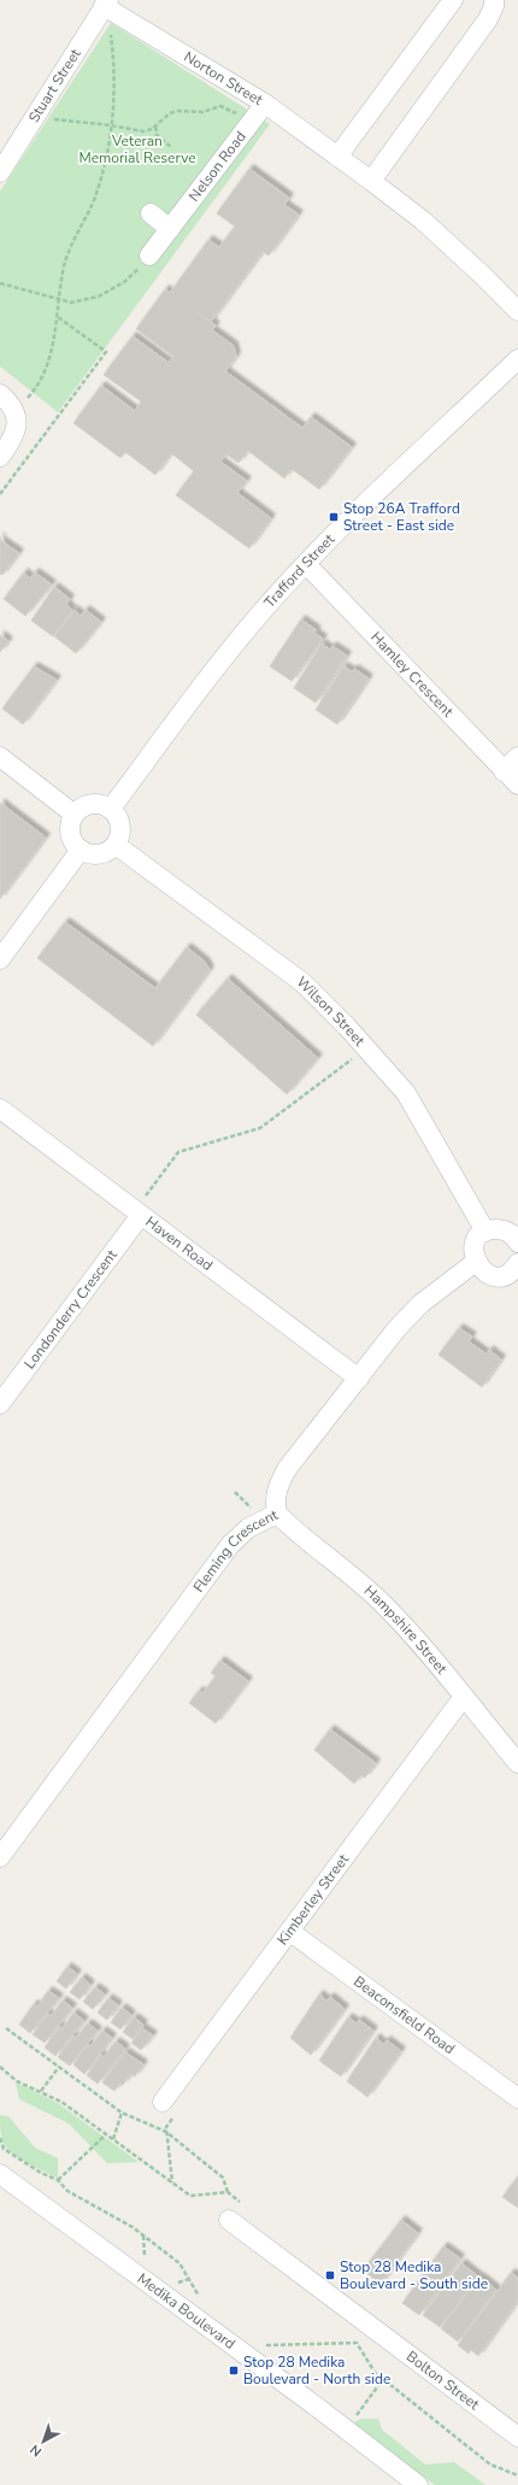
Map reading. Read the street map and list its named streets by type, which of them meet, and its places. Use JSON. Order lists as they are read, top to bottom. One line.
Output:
{"streets":{"street":["Norton Street","Stuart Street","Nelson Road","Trafford Street","Hamley Crescent","Wilson Street","Haven Road","Londonderry Crescent","Fleming Crescent","Hampshire Street","Kimberley Street","Beaconsfield Road","Medika Boulevard","Bolton Street"]},"crossings":[["Norton Street","Stuart Street"],["Norton Street","Nelson Road"],["Trafford Street","Hamley Crescent"],["Trafford Street","Wilson Street"],["Haven Road","Londonderry Crescent"],["Haven Road","Fleming Crescent"],["Fleming Crescent","Hampshire Street"],["Hampshire Street","Kimberley Street"],["Kimberley Street","Beaconsfield Road"]],"parks":["Veteran Memorial Reserve"],"places":{"transit":["Stop 26A Trafford Street - East side","Stop 28 Medika Boulevard - South side","Stop 28 Medika Boulevard - North side"]},"north":"bottom left"}
